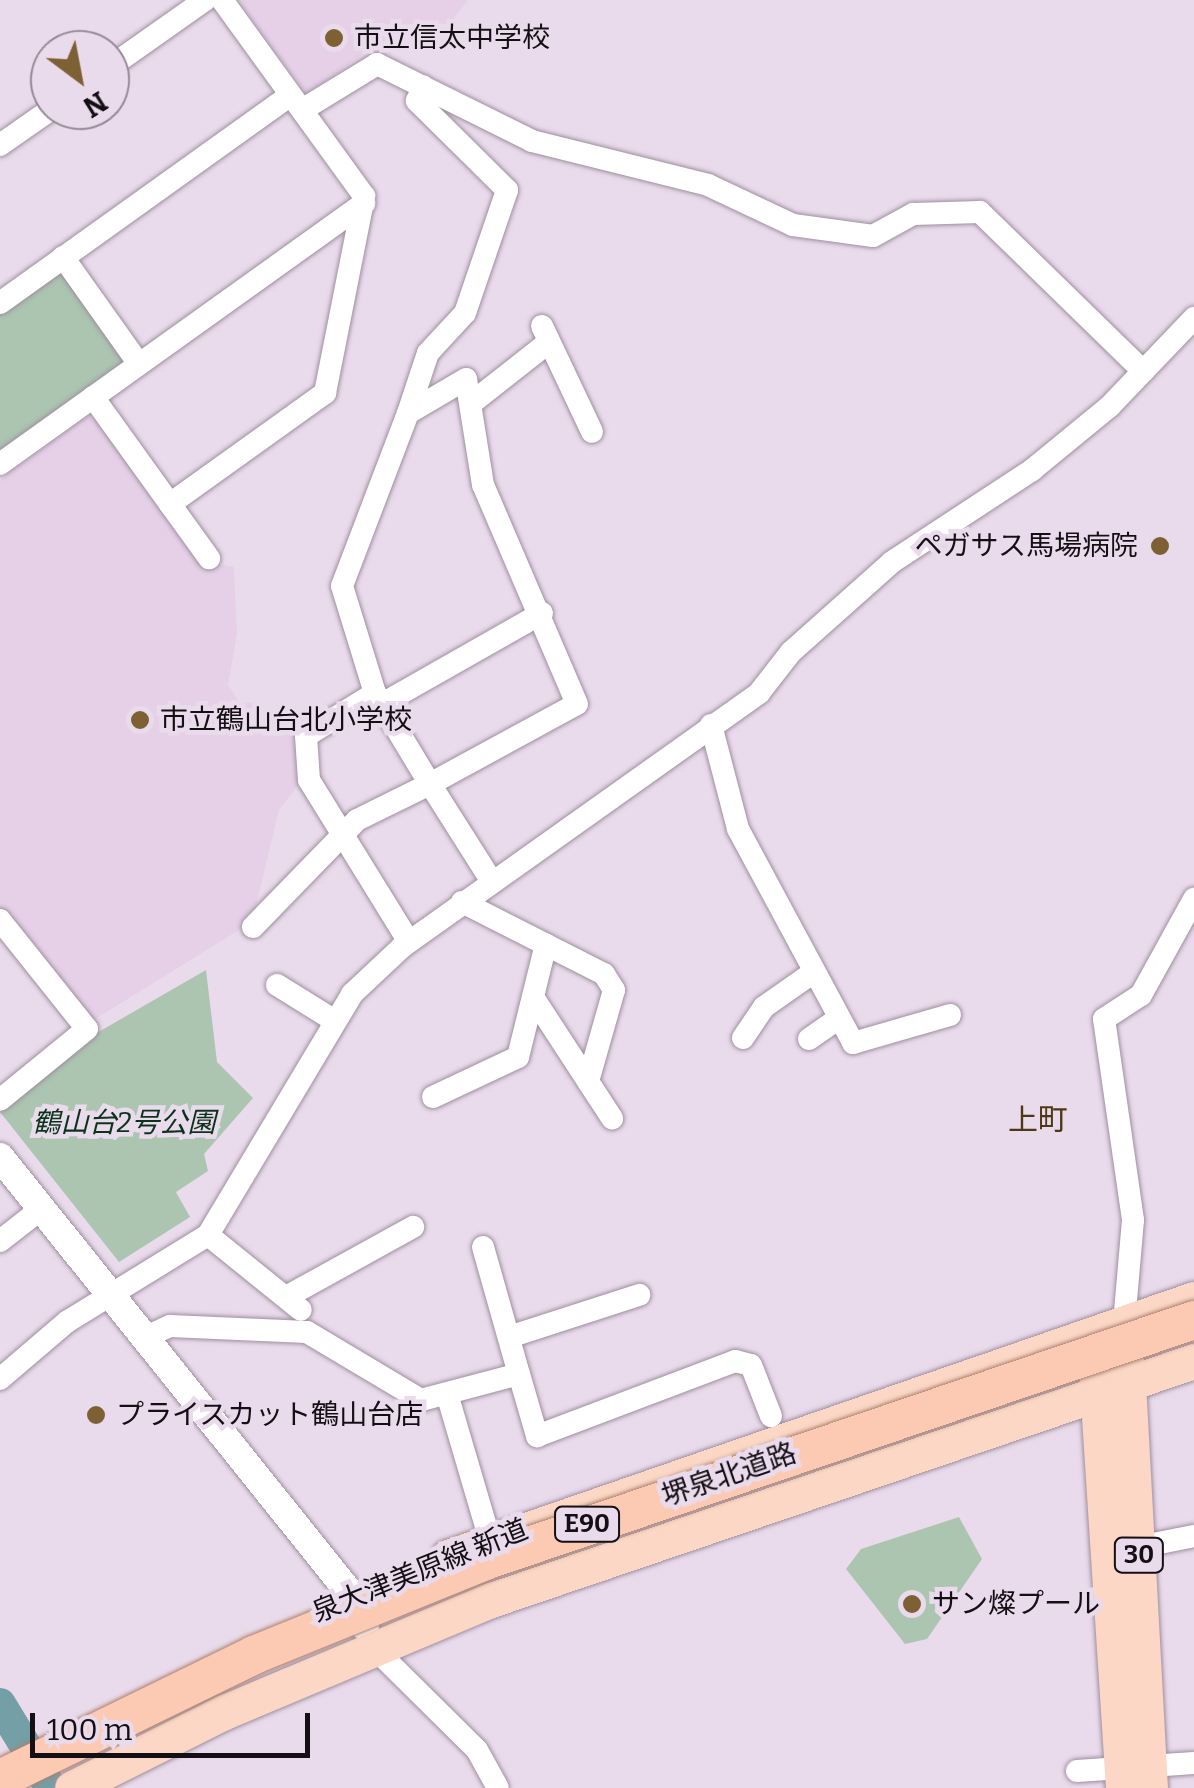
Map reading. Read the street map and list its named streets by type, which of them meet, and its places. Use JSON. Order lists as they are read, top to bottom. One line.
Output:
{"streets":{"highway":["堺泉北道路","E90"],"main road":["30","泉大津美原線 新道"]},"crossings":[["30","泉大津美原線 新道"]],"districts":["上町"],"parks":["鶴山台2号公園"],"places":["市立信太中学校","ペガサス馬場病院","市立鶴山台北小学校","プライスカット鶴山台店","サン燦プール"],"scale_bar":"100 m","north":"bottom right"}
